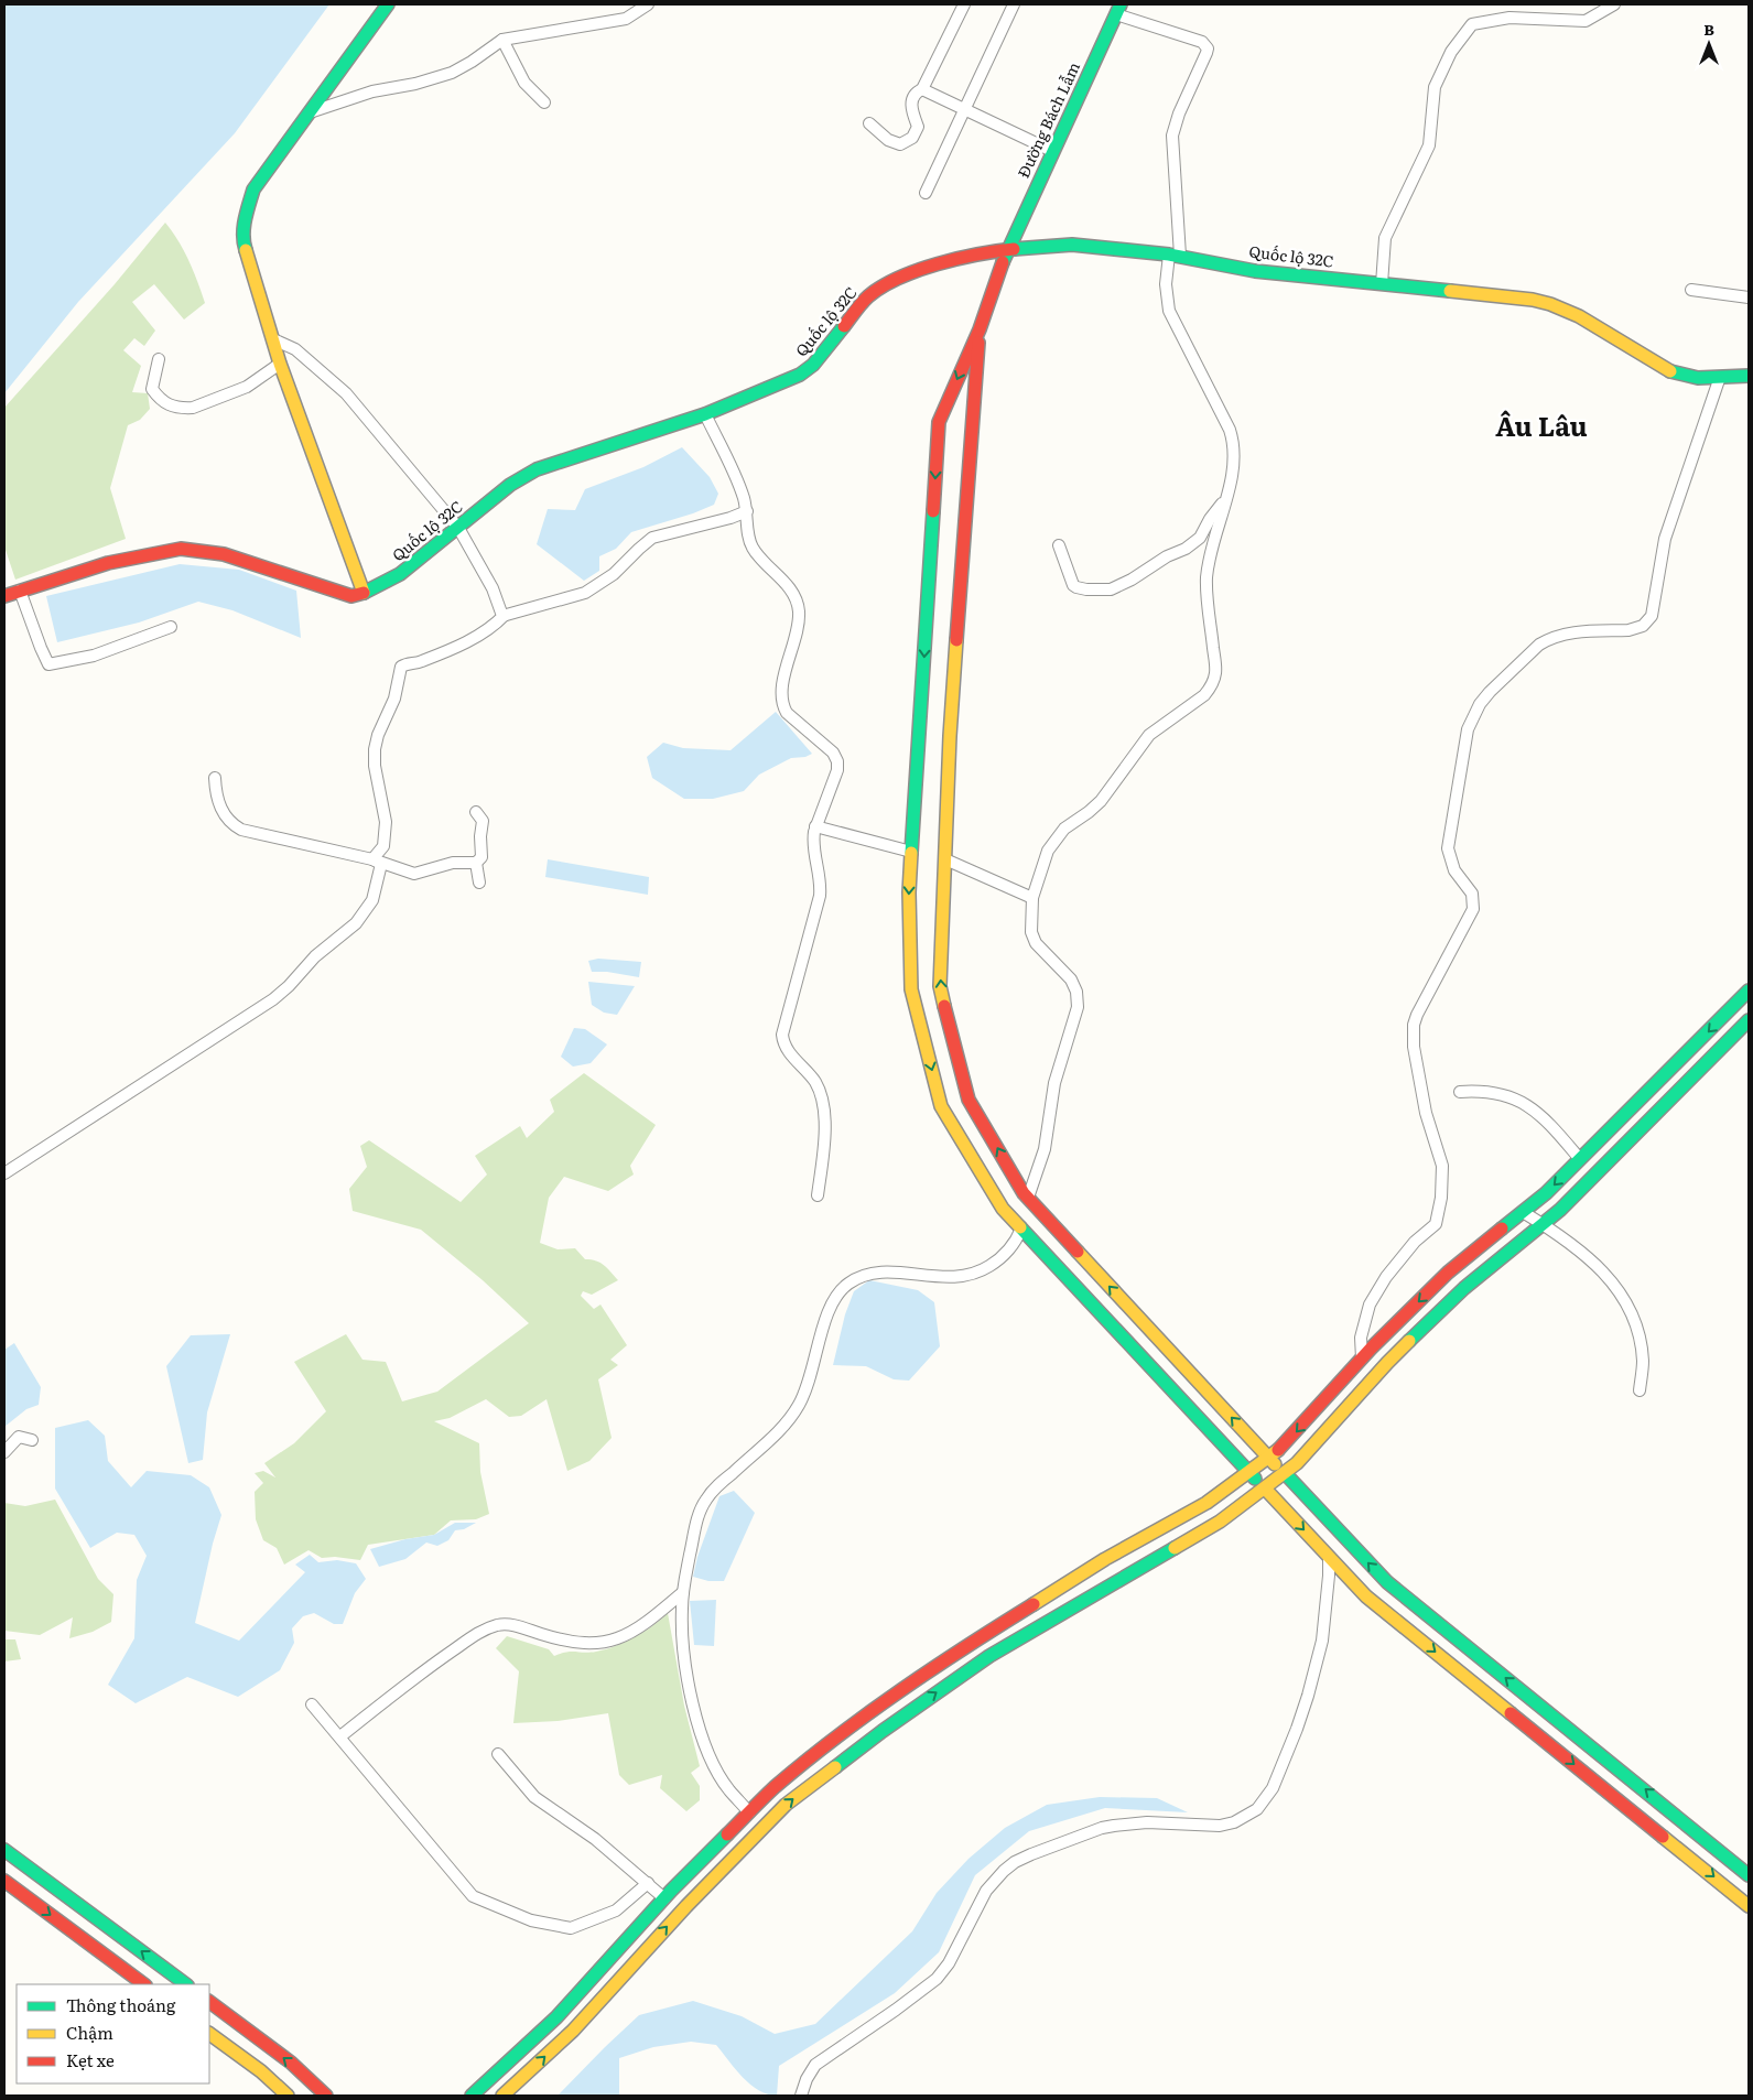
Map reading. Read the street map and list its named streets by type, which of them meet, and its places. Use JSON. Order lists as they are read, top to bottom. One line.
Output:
{"streets":{"main road":["Đường Bách Lẫm","Quốc lộ 32C"]},"crossings":[["Đường Bách Lẫm","Quốc lộ 32C"]],"districts":["Âu Lâu"],"legend":["Thông thoáng","Chậm","Kẹt xe"],"north":"top"}
